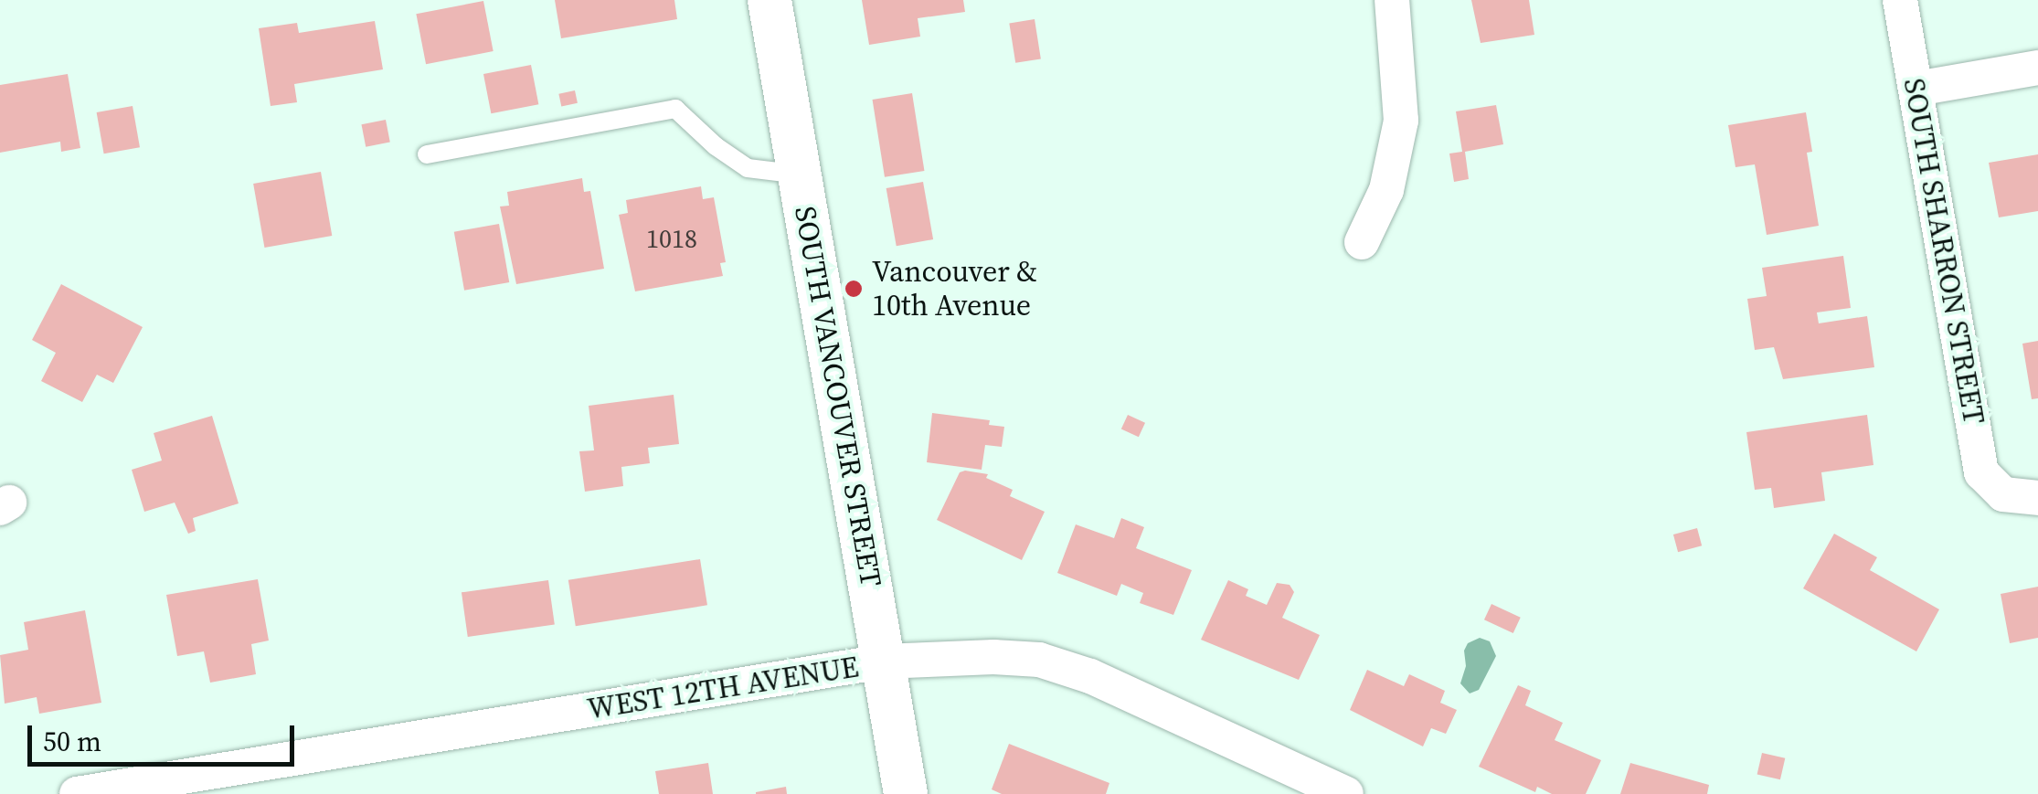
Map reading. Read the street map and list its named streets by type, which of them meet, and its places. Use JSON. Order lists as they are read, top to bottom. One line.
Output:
{"streets":{"street":["SOUTH SHARRON STREET","SOUTH VANCOUVER STREET","WEST 12TH AVENUE"]},"crossings":[["SOUTH VANCOUVER STREET","WEST 12TH AVENUE"]],"places":["Vancouver & 10th Avenue"],"house_numbers":["1018"],"scale_bar":"50 m"}
